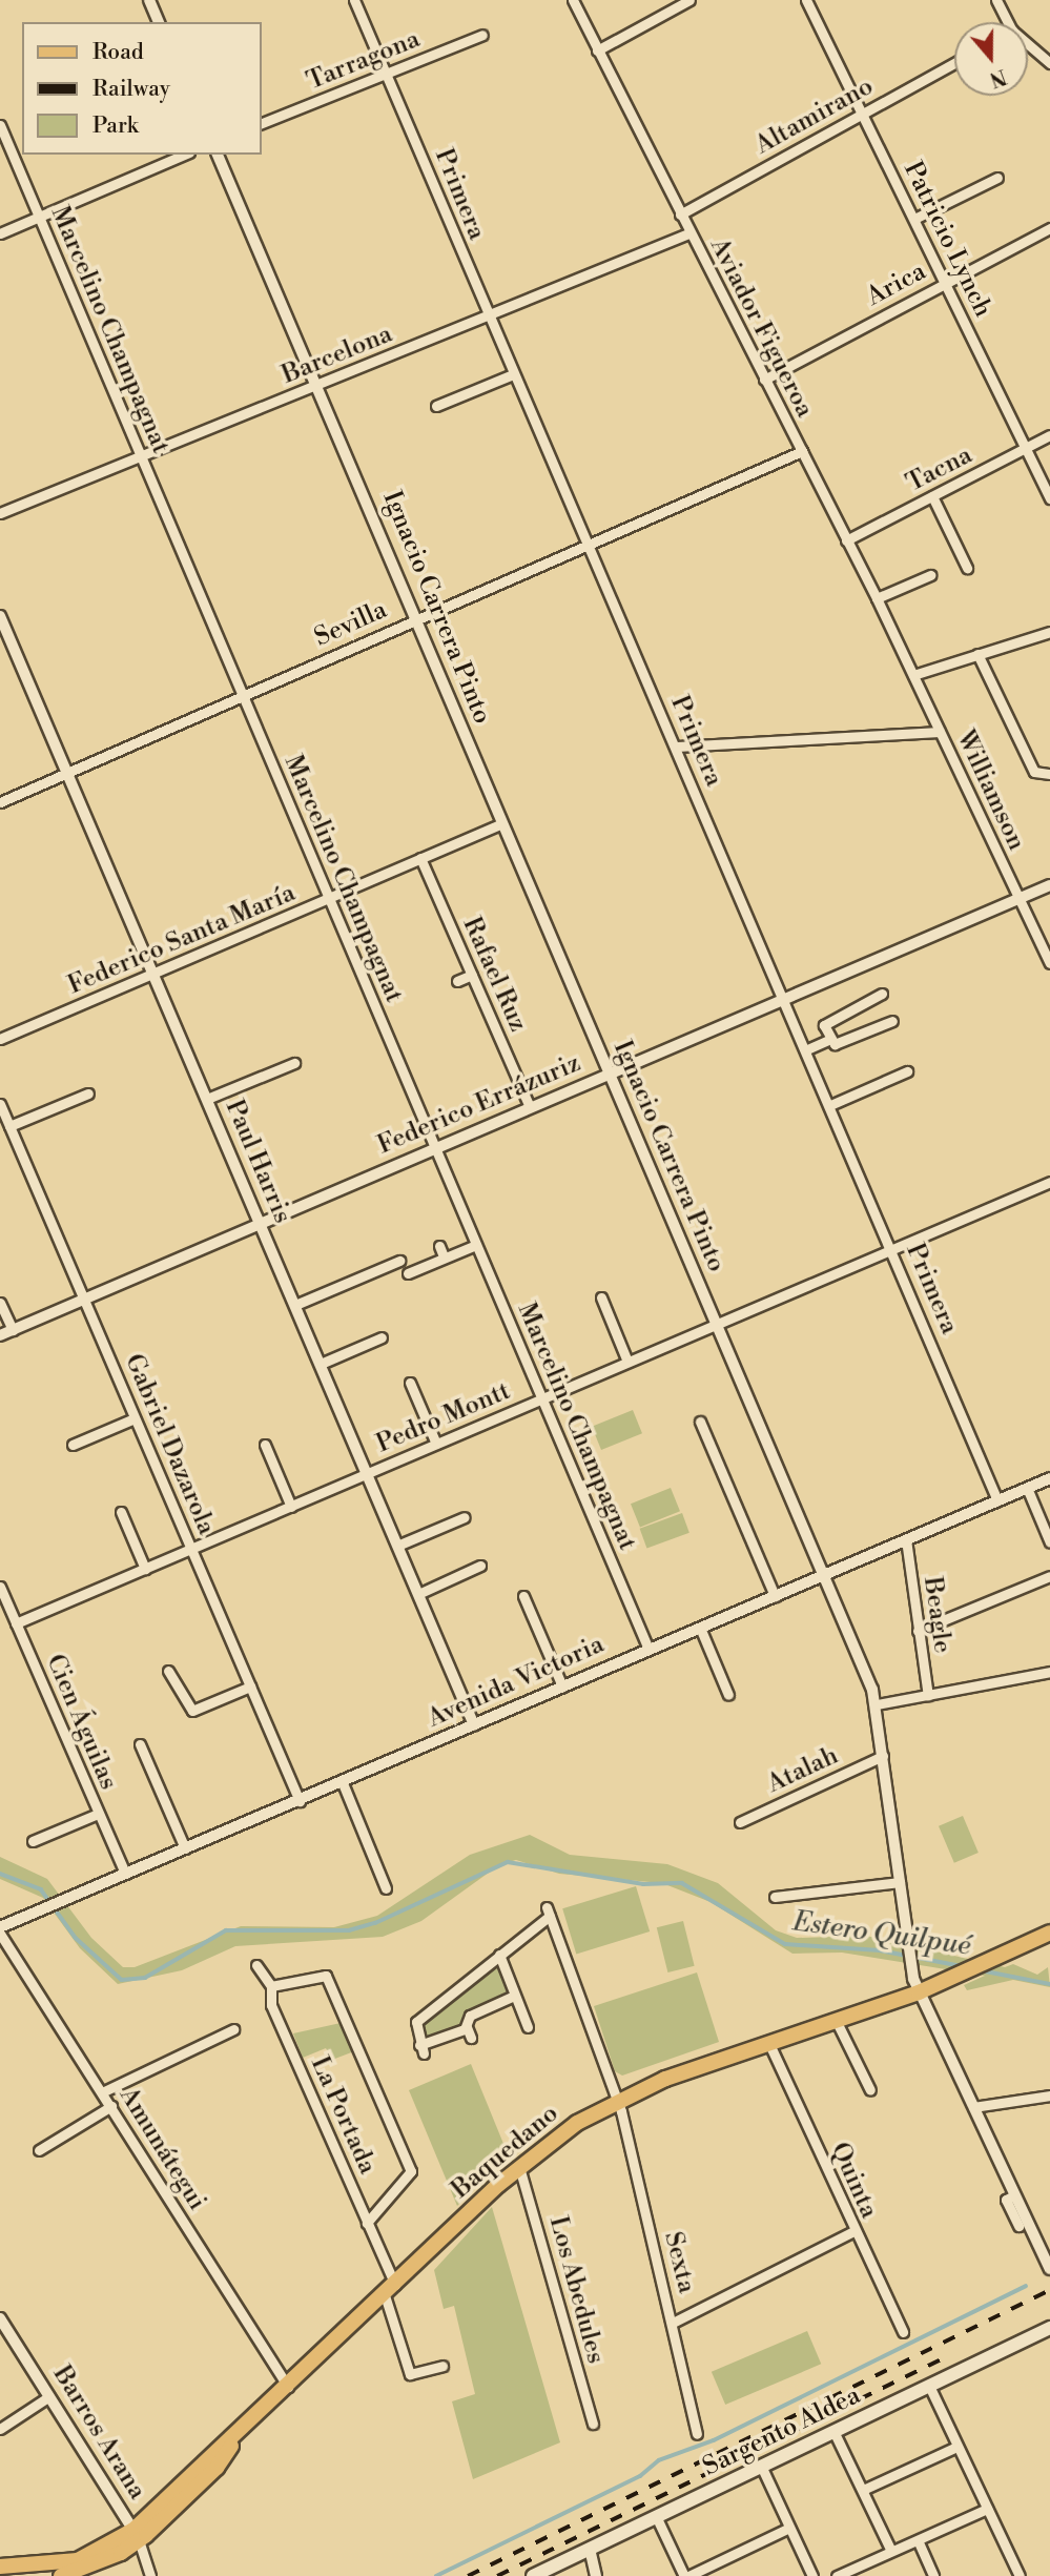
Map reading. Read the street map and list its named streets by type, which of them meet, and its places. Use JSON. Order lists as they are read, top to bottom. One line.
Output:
{"streets":{"main road":["Baquedano","Sargento Aldea"],"street":["Tarragona","Altamirano","Primera","Patricio Lynch","Arica","Aviador Figueroa","Marcelino Champagnat","Barcelona","Tacna","Ignacio Carrera Pinto","Sevilla","Williamson","Federico Santa María","Rafael Ruz","Federico Errázuriz","Paul Harris","Pedro Montt","Gabriel Dazarola","Beagle","Avenida Victoria","Cien Águilas","Atalah","La Portada","Amunátegui","Quinta","Sexta","Los Abedules","Barros Arana"]},"crossings":[["Tarragona","Primera"],["Altamirano","Patricio Lynch"],["Altamirano","Aviador Figueroa"],["Primera","Barcelona"],["Primera","Sevilla"],["Primera","Federico Errázuriz"],["Primera","Pedro Montt"],["Primera","Avenida Victoria"],["Patricio Lynch","Arica"],["Patricio Lynch","Tacna"],["Arica","Aviador Figueroa"],["Aviador Figueroa","Barcelona"],["Aviador Figueroa","Tacna"],["Aviador Figueroa","Sevilla"],["Aviador Figueroa","Williamson"],["Marcelino Champagnat","Barcelona"],["Marcelino Champagnat","Sevilla"],["Marcelino Champagnat","Federico Santa María"],["Marcelino Champagnat","Federico Errázuriz"],["Marcelino Champagnat","Pedro Montt"],["Marcelino Champagnat","Avenida Victoria"],["Barcelona","Ignacio Carrera Pinto"],["Ignacio Carrera Pinto","Sevilla"],["Ignacio Carrera Pinto","Federico Santa María"],["Ignacio Carrera Pinto","Federico Errázuriz"],["Ignacio Carrera Pinto","Pedro Montt"],["Ignacio Carrera Pinto","Avenida Victoria"],["Ignacio Carrera Pinto","Atalah"],["Ignacio Carrera Pinto","Baquedano"],["Sevilla","Paul Harris"],["Williamson","Federico Errázuriz"],["Federico Santa María","Rafael Ruz"],["Federico Santa María","Paul Harris"],["Rafael Ruz","Federico Errázuriz"],["Federico Errázuriz","Paul Harris"],["Federico Errázuriz","Gabriel Dazarola"],["Paul Harris","Pedro Montt"],["Paul Harris","Avenida Victoria"],["Pedro Montt","Gabriel Dazarola"],["Pedro Montt","Cien Águilas"],["Gabriel Dazarola","Avenida Victoria"],["Beagle","Avenida Victoria"],["Avenida Victoria","Cien Águilas"],["La Portada","Baquedano"],["Amunátegui","Baquedano"],["Baquedano","Quinta"],["Baquedano","Sexta"],["Baquedano","Los Abedules"],["Baquedano","Barros Arana"]],"water":["Estero Quilpué"],"legend":["Road","Railway","Park"],"north":"bottom"}
